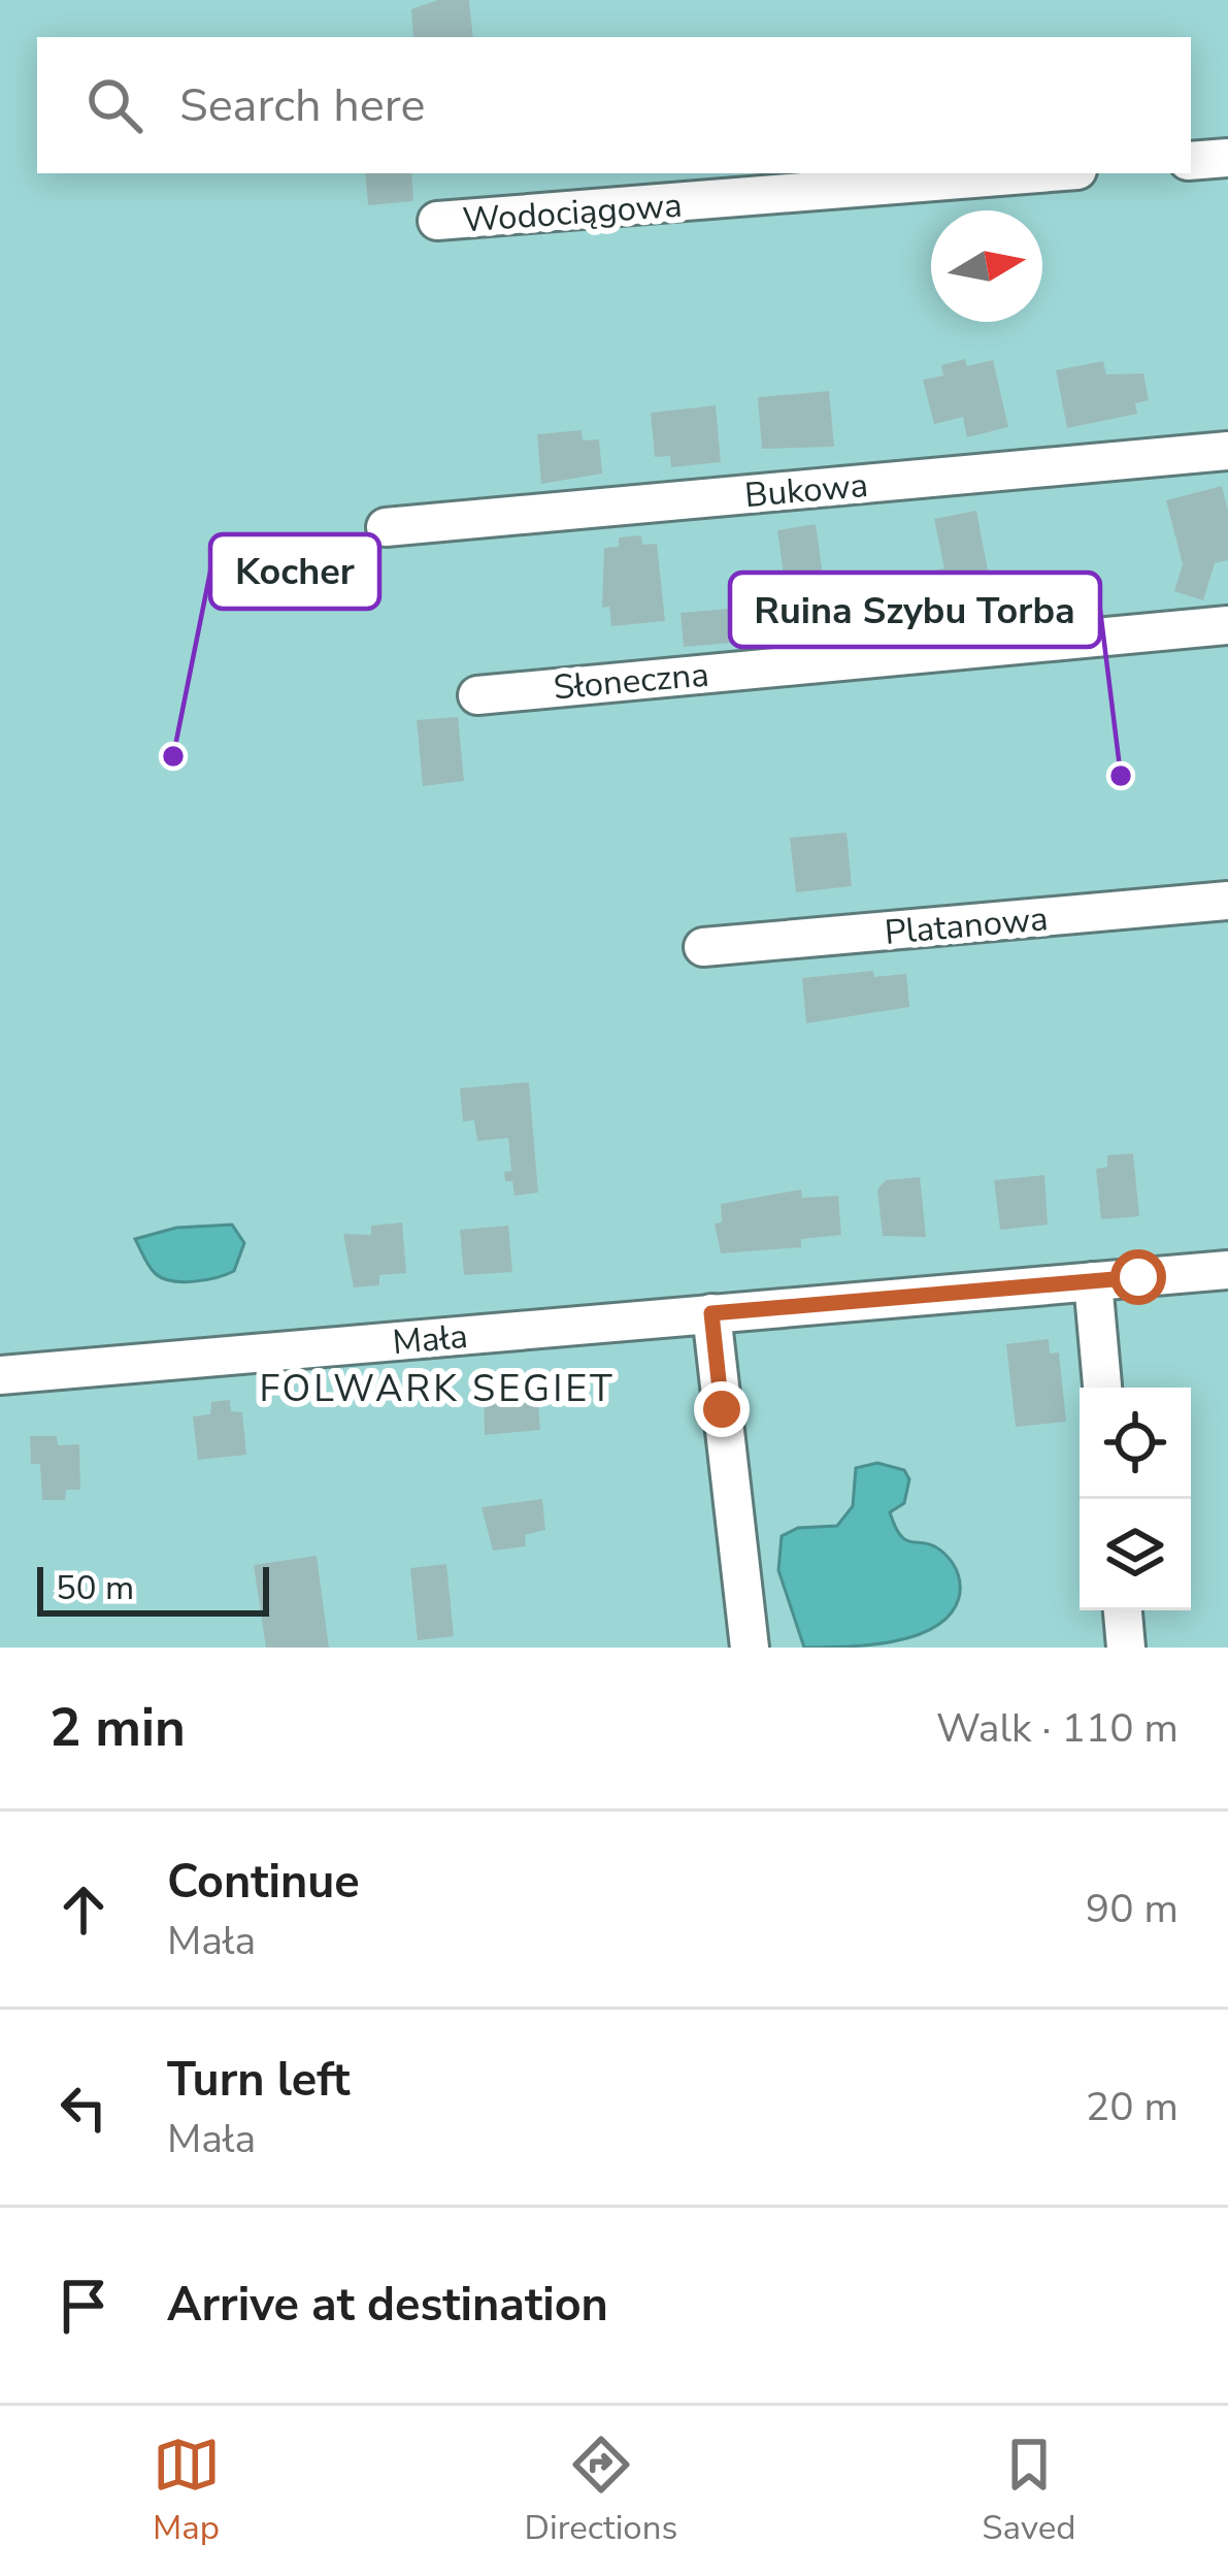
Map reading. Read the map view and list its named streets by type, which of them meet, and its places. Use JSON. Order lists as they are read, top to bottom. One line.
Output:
{"streets":{"street":["Wodociągowa","Bukowa","Słoneczna","Platanowa","Mała"]},"districts":["FOLWARK SEGIET"],"places":["Kocher","Ruina Szybu Torba"],"scale_bar":"50 m","north":"right","page":{"search":"Search here","scale":"50 m","heading":["2 min","Walk · 110 m"],"list":[["Continue","Mała","90 m"],["Turn left","Mała","20 m"],"Arrive at destination"],"nav":["Map","Directions","Saved"]}}
